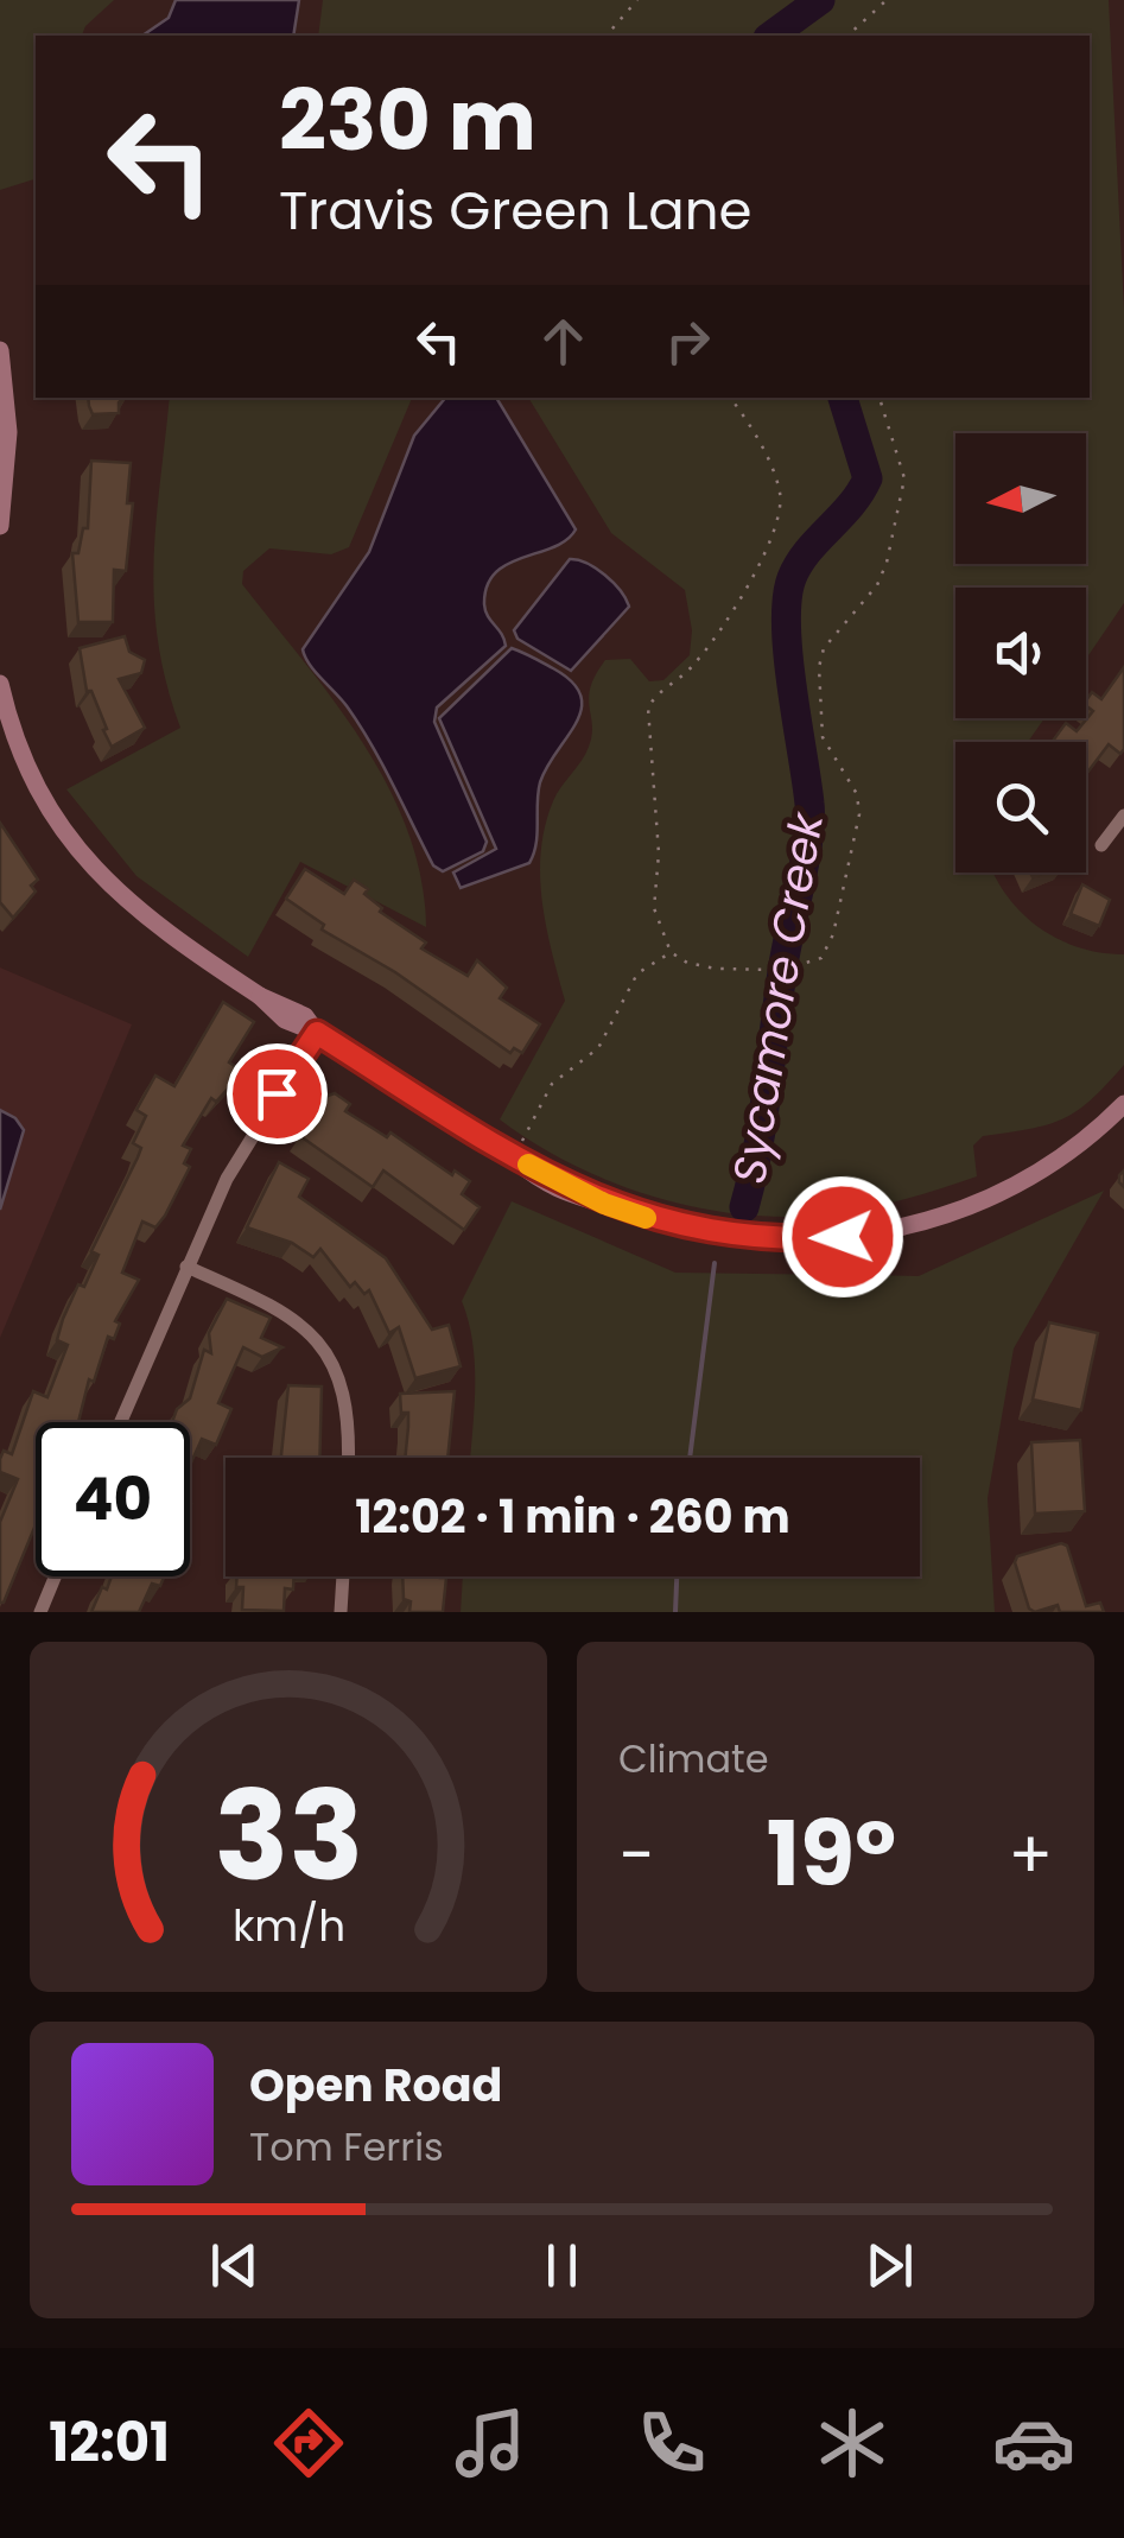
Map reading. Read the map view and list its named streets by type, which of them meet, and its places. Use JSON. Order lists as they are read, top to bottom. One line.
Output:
{"water":["Sycamore Creek"],"north":"left","page":{"turn":["230 m","Travis Green Lane"],"limit":"40","trip":"12:02 · 1 min · 260 m","tile":"Climate","heat":["−","19°","+"],"song":["Open Road","Tom Ferris"],"tabs":"12:01","gauge":["33","km/h"]}}
